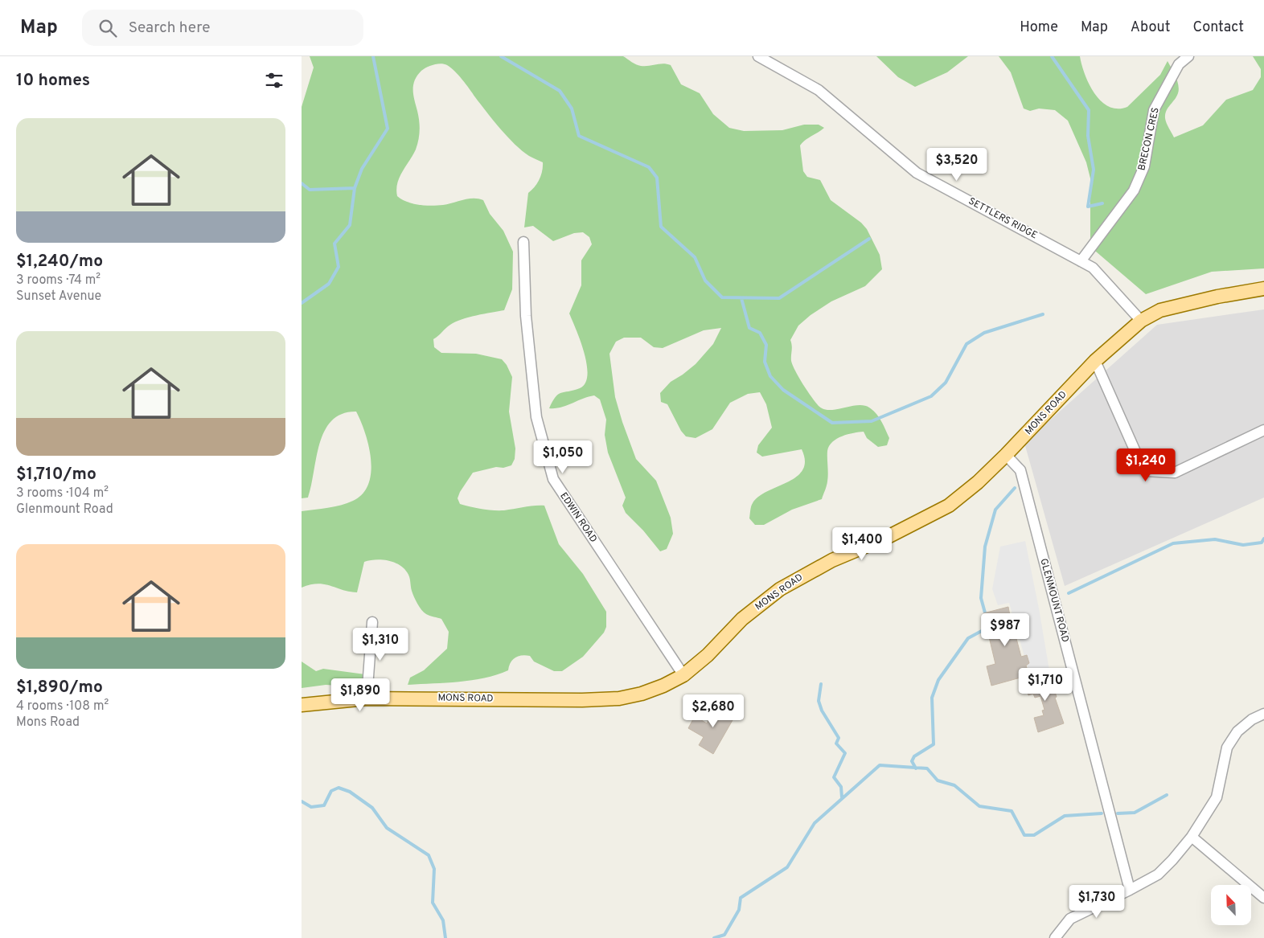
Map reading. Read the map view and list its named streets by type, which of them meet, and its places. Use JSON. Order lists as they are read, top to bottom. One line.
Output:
{"streets":{"main road":["MONS ROAD"],"street":["BRECON CRES","SETTLERS RIDGE","EDWIN ROAD","GLENMOUNT ROAD"]},"crossings":[["BRECON CRES","SETTLERS RIDGE"],["SETTLERS RIDGE","MONS ROAD"],["MONS ROAD","EDWIN ROAD"],["MONS ROAD","GLENMOUNT ROAD"]],"north":"top left","page":{"header":"Map","search":"Search here","nav":["Home","Map","About","Contact"],"heading":"10 homes","list":[{"name":"$1,240/mo","note":"3 rooms · 74 m² · Sunset Avenue"},{"name":"$1,710/mo","note":"3 rooms · 104 m² · Glenmount Road"},{"name":"$1,890/mo","note":"4 rooms · 108 m² · Mons Road"}],"price":["$3,520","$1,050","$1,240","$1,400","$987","$1,310","$1,710","$1,890","$2,680","$1,730"]}}
